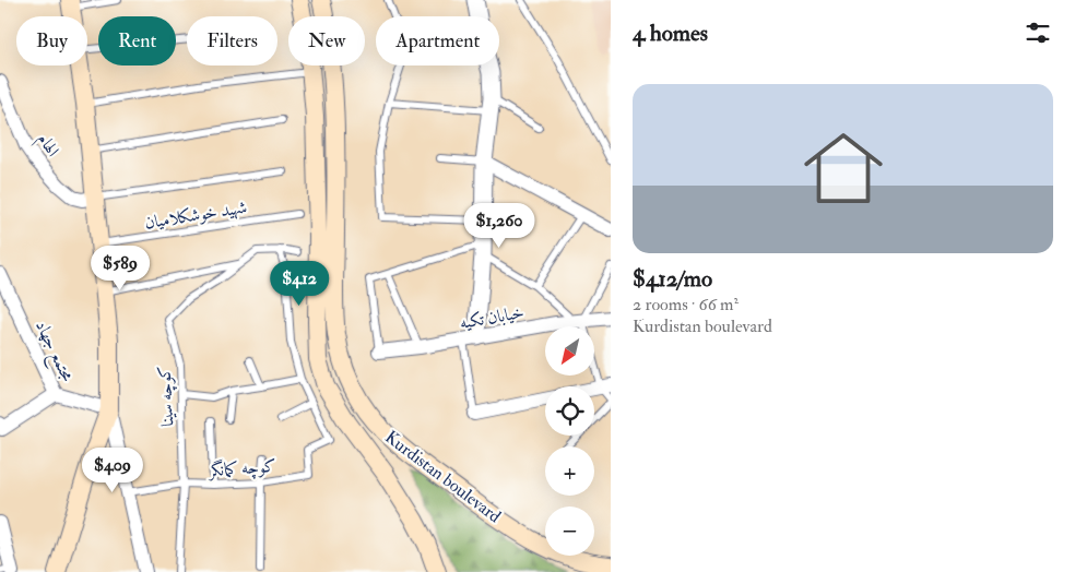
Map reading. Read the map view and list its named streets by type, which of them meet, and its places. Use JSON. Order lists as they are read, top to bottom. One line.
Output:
{"streets":{"main road":["Kurdistan boulevard"],"street":["الهام","خیابان تکیه","مجتمع جهاد"],"lane":["شهید خوشکلامیان","کوچه سینا","کوچه کمانگر"]},"crossings":[["کوچه سینا","کوچه کمانگر"]],"north":"bottom left","page":{"heading":"4 homes","chip":["Buy","Rent","Filters","New","Apartment"],"list":[{"name":"$412/mo","note":"2 rooms · 66 m² · Kurdistan boulevard"}],"price":["$1,260","$589","$412","$409"],"map_buttons":["+","−"]}}
